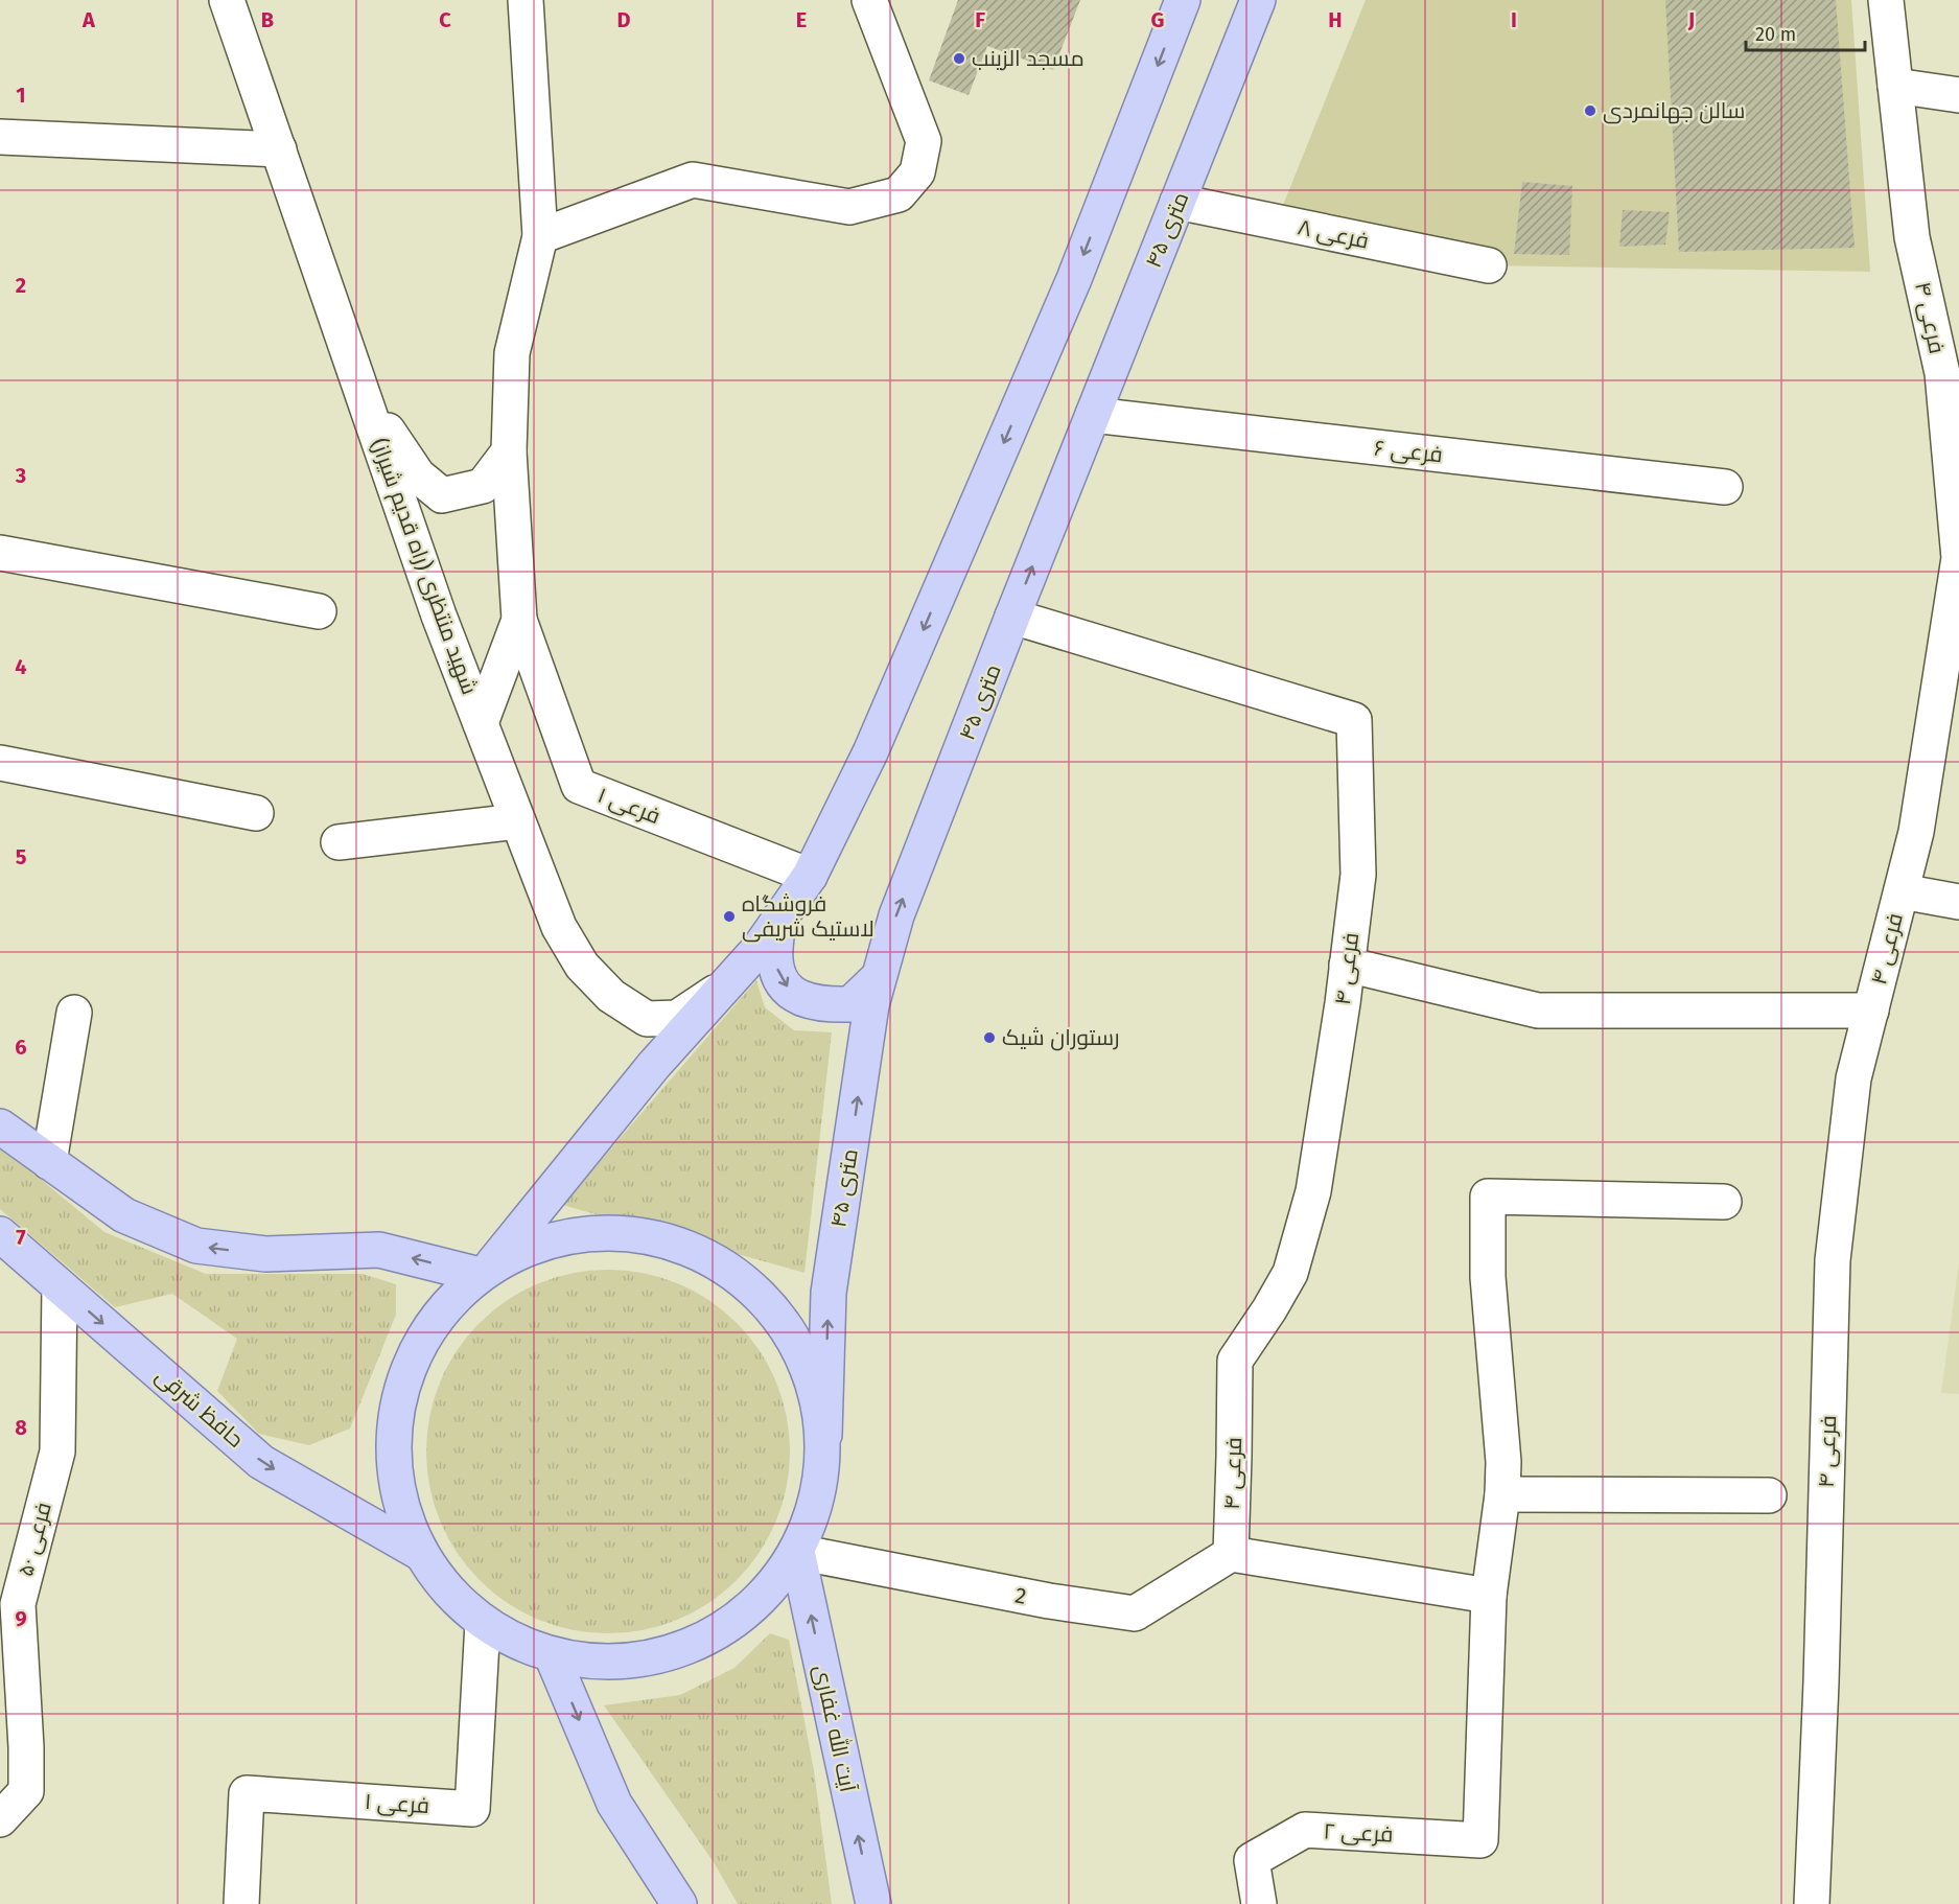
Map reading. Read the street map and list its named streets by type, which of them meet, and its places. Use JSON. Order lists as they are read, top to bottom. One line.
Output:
{"streets":{"main road":["۴۵ متری","حافظ شرقی","آیت الله غفاری"],"street":["فرعی ۸","فرعی ۴","فرعی ۶","شهید منتظری (راه قدیم شیراز)","فرعی ۱","فرعی ۵۰","2","فرعی ۲"]},"crossings":[["۴۵ متری","فرعی ۸"],["۴۵ متری","فرعی ۴"],["۴۵ متری","فرعی ۶"],["۴۵ متری","فرعی ۱"],["۴۵ متری","حافظ شرقی"],["۴۵ متری","2"],["۴۵ متری","آیت الله غفاری"],["فرعی ۴","2"],["حافظ شرقی","فرعی ۵۰"],["2","آیت الله غفاری"]],"one_way":["حافظ شرقی"],"places":["مسجد الزینب","سالن جهانمردی","فروشگاه لاستیک شریفی","رستوران شیک"],"scale_bar":"20 m","grid":{"columns":["A","B","C","D","E","F","G","H","I","J"],"rows":["1","2","3","4","5","6","7","8","9"]}}
